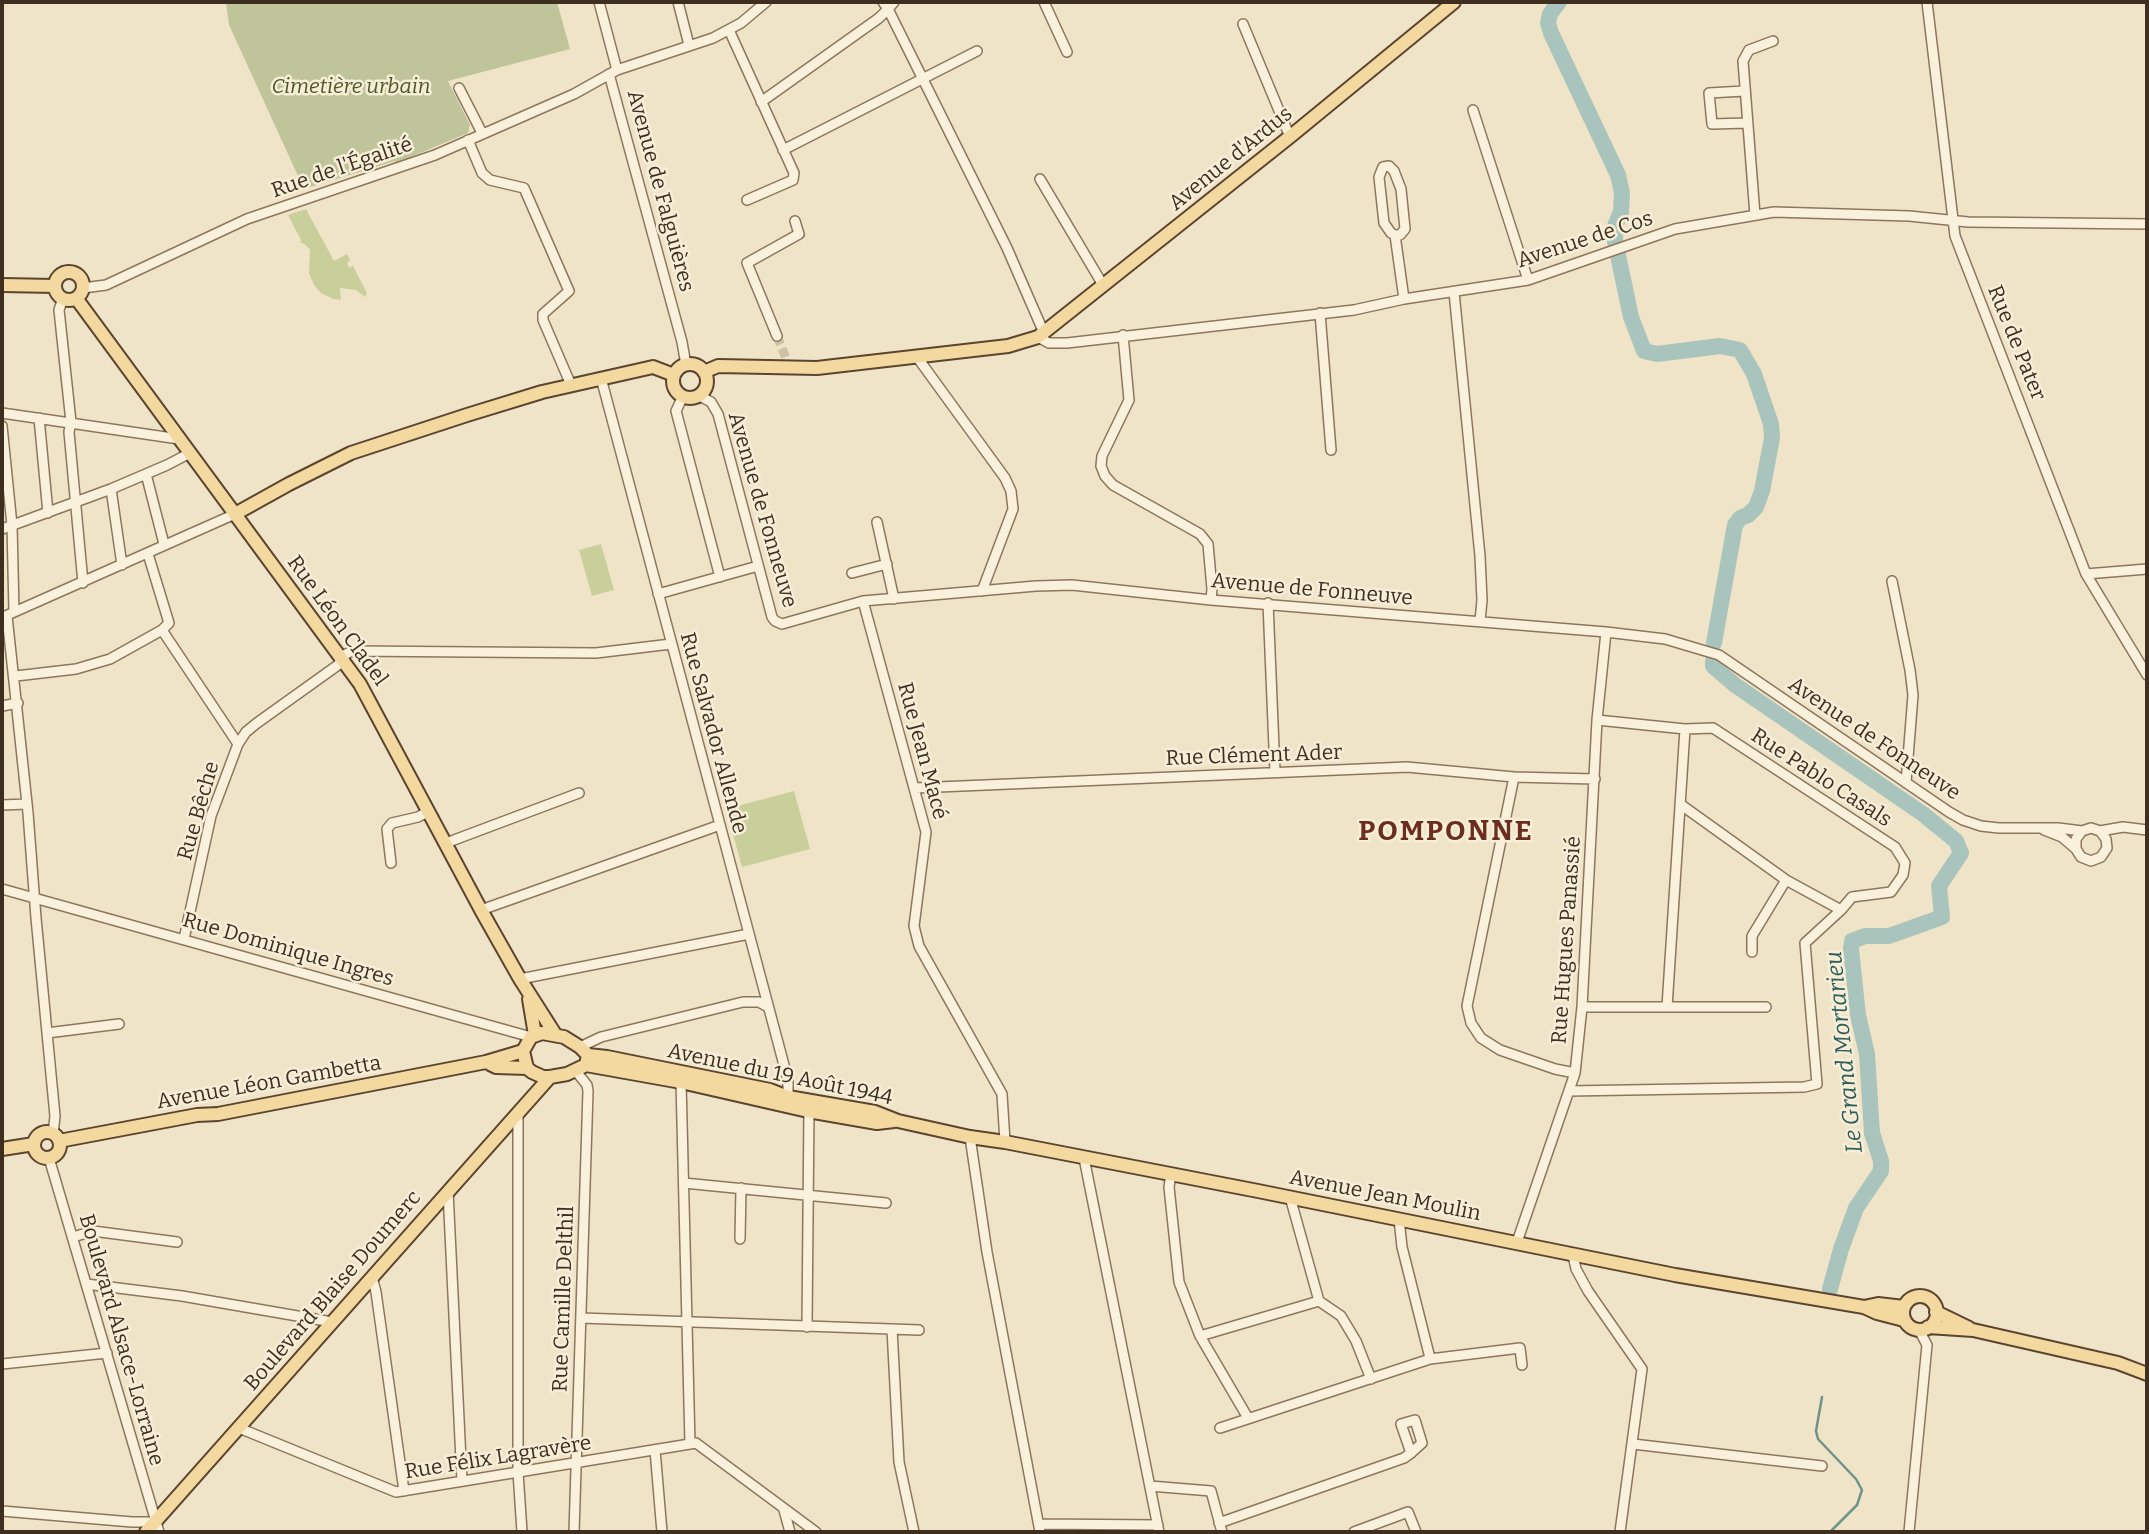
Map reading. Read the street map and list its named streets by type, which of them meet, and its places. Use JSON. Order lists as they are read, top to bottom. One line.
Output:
{"streets":{"main road":["Avenue d'Ardus","Rue Léon Cladel","Avenue du 19 Août 1944","Avenue Léon Gambetta","Avenue Jean Moulin","Boulevard Blaise Doumerc"],"street":["Rue de l'Égalité","Avenue de Falguières","Avenue de Cos","Rue de Pater","Avenue de Fonneuve","Rue Salvador Allende","Rue Jean Macé","Rue Clément Ader","Rue Pablo Casals","Rue Bêche","Rue Hugues Panassié","Rue Dominique Ingres","Rue Camille Delthil","Boulevard Alsace-Lorraine","Rue Félix Lagravère"]},"crossings":[["Avenue d'Ardus","Avenue de Cos"],["Rue de l'Égalité","Avenue de Falguières"],["Rue de l'Égalité","Rue Léon Cladel"],["Avenue de Falguières","Avenue de Fonneuve"],["Avenue de Cos","Rue de Pater"],["Avenue de Fonneuve","Rue Jean Macé"],["Avenue de Fonneuve","Rue Hugues Panassié"],["Rue Léon Cladel","Rue Bêche"],["Rue Léon Cladel","Rue Dominique Ingres"],["Rue Salvador Allende","Avenue du 19 Août 1944"],["Rue Jean Macé","Rue Clément Ader"],["Rue Jean Macé","Avenue Jean Moulin"],["Rue Clément Ader","Rue Hugues Panassié"],["Rue Pablo Casals","Rue Hugues Panassié"],["Rue Bêche","Rue Dominique Ingres"],["Rue Hugues Panassié","Avenue Jean Moulin"],["Avenue du 19 Août 1944","Avenue Jean Moulin"],["Avenue du 19 Août 1944","Rue Camille Delthil"],["Avenue Léon Gambetta","Boulevard Blaise Doumerc"],["Avenue Léon Gambetta","Boulevard Alsace-Lorraine"],["Boulevard Blaise Doumerc","Boulevard Alsace-Lorraine"],["Boulevard Blaise Doumerc","Rue Félix Lagravère"],["Rue Camille Delthil","Rue Félix Lagravère"]],"districts":["POMPONNE"],"water":["Le Grand Mortarieu"],"parks":["Cimetière urbain"]}
